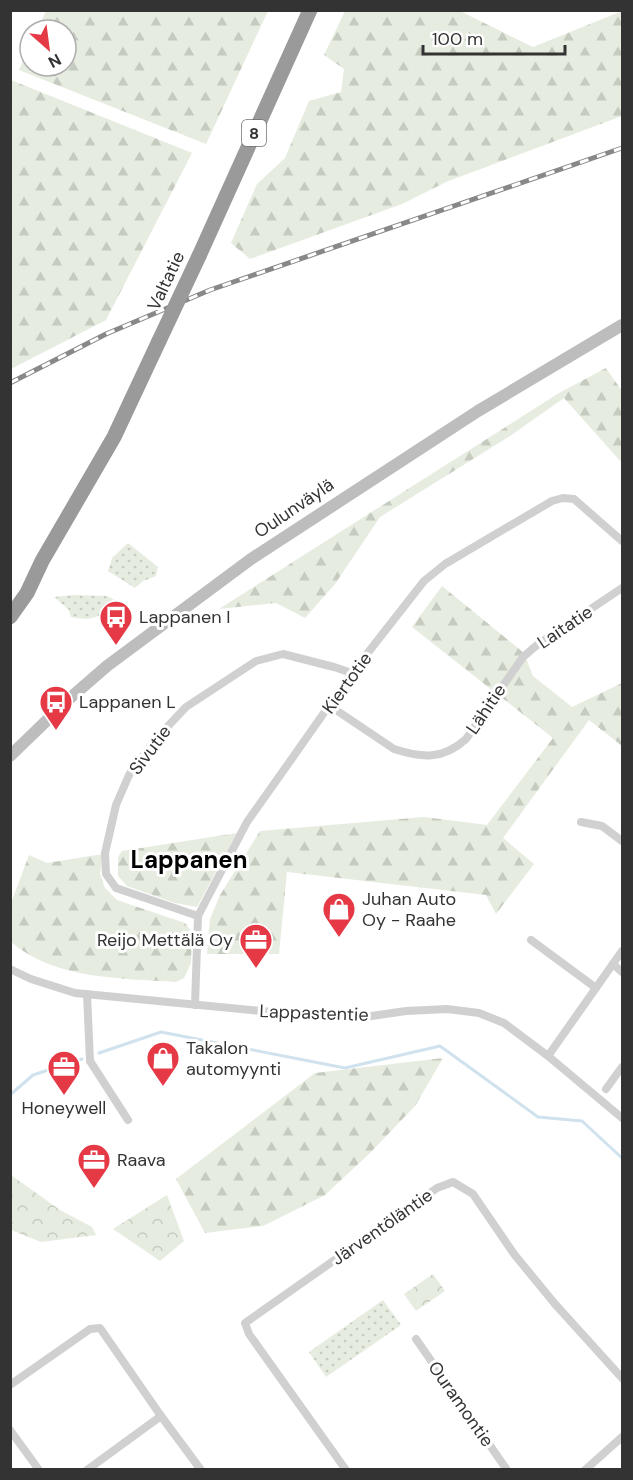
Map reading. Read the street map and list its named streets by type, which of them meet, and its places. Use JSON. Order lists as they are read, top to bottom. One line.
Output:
{"streets":{"highway":["8","Valtatie"],"main road":["Oulunväylä"],"street":["Laitatie","Kiertotie","Lähitie","Sivutie","Lappastentie","Järventöläntie","Ouramontie"]},"crossings":[["Laitatie","Lähitie"],["Kiertotie","Lähitie"],["Kiertotie","Sivutie"],["Kiertotie","Lappastentie"]],"districts":["Lappanen"],"places":{"bus stop":["Lappanen I","Lappanen L"],"shop":["Juhan Auto Oy - Raahe","Takalon automyynti"],"office":["Reijo Mettälä Oy","Honeywell","Raava"]},"scale_bar":"100 m","north":"bottom right"}
